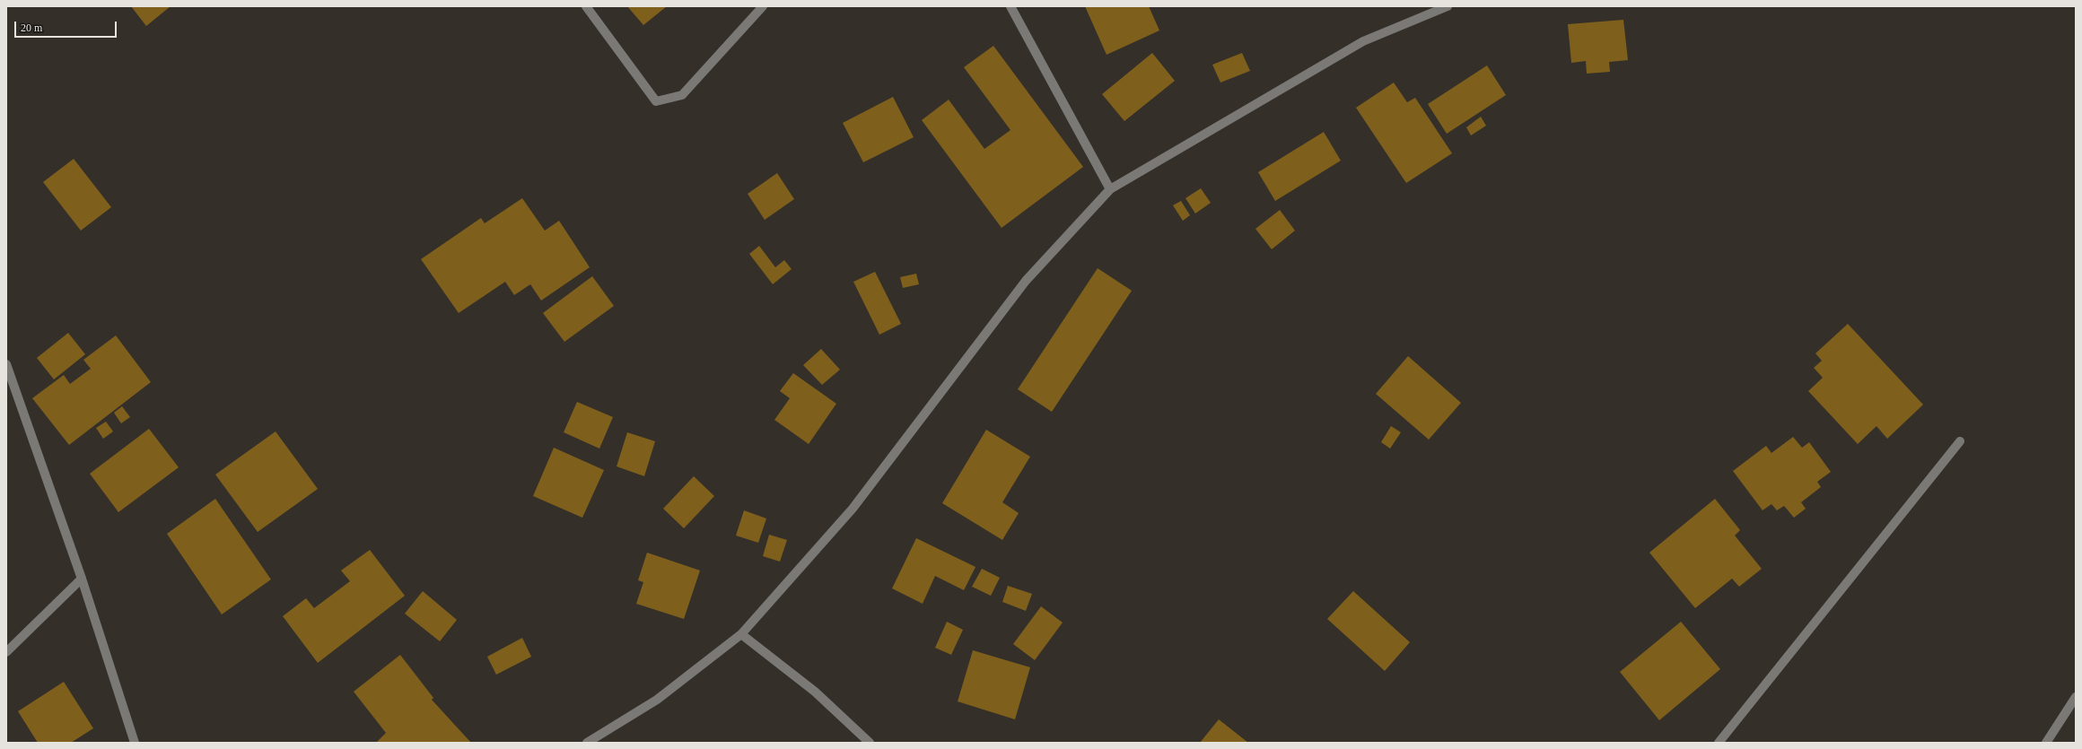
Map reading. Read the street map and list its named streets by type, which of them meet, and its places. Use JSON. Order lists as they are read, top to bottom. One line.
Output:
{"scale_bar":"20 m"}
